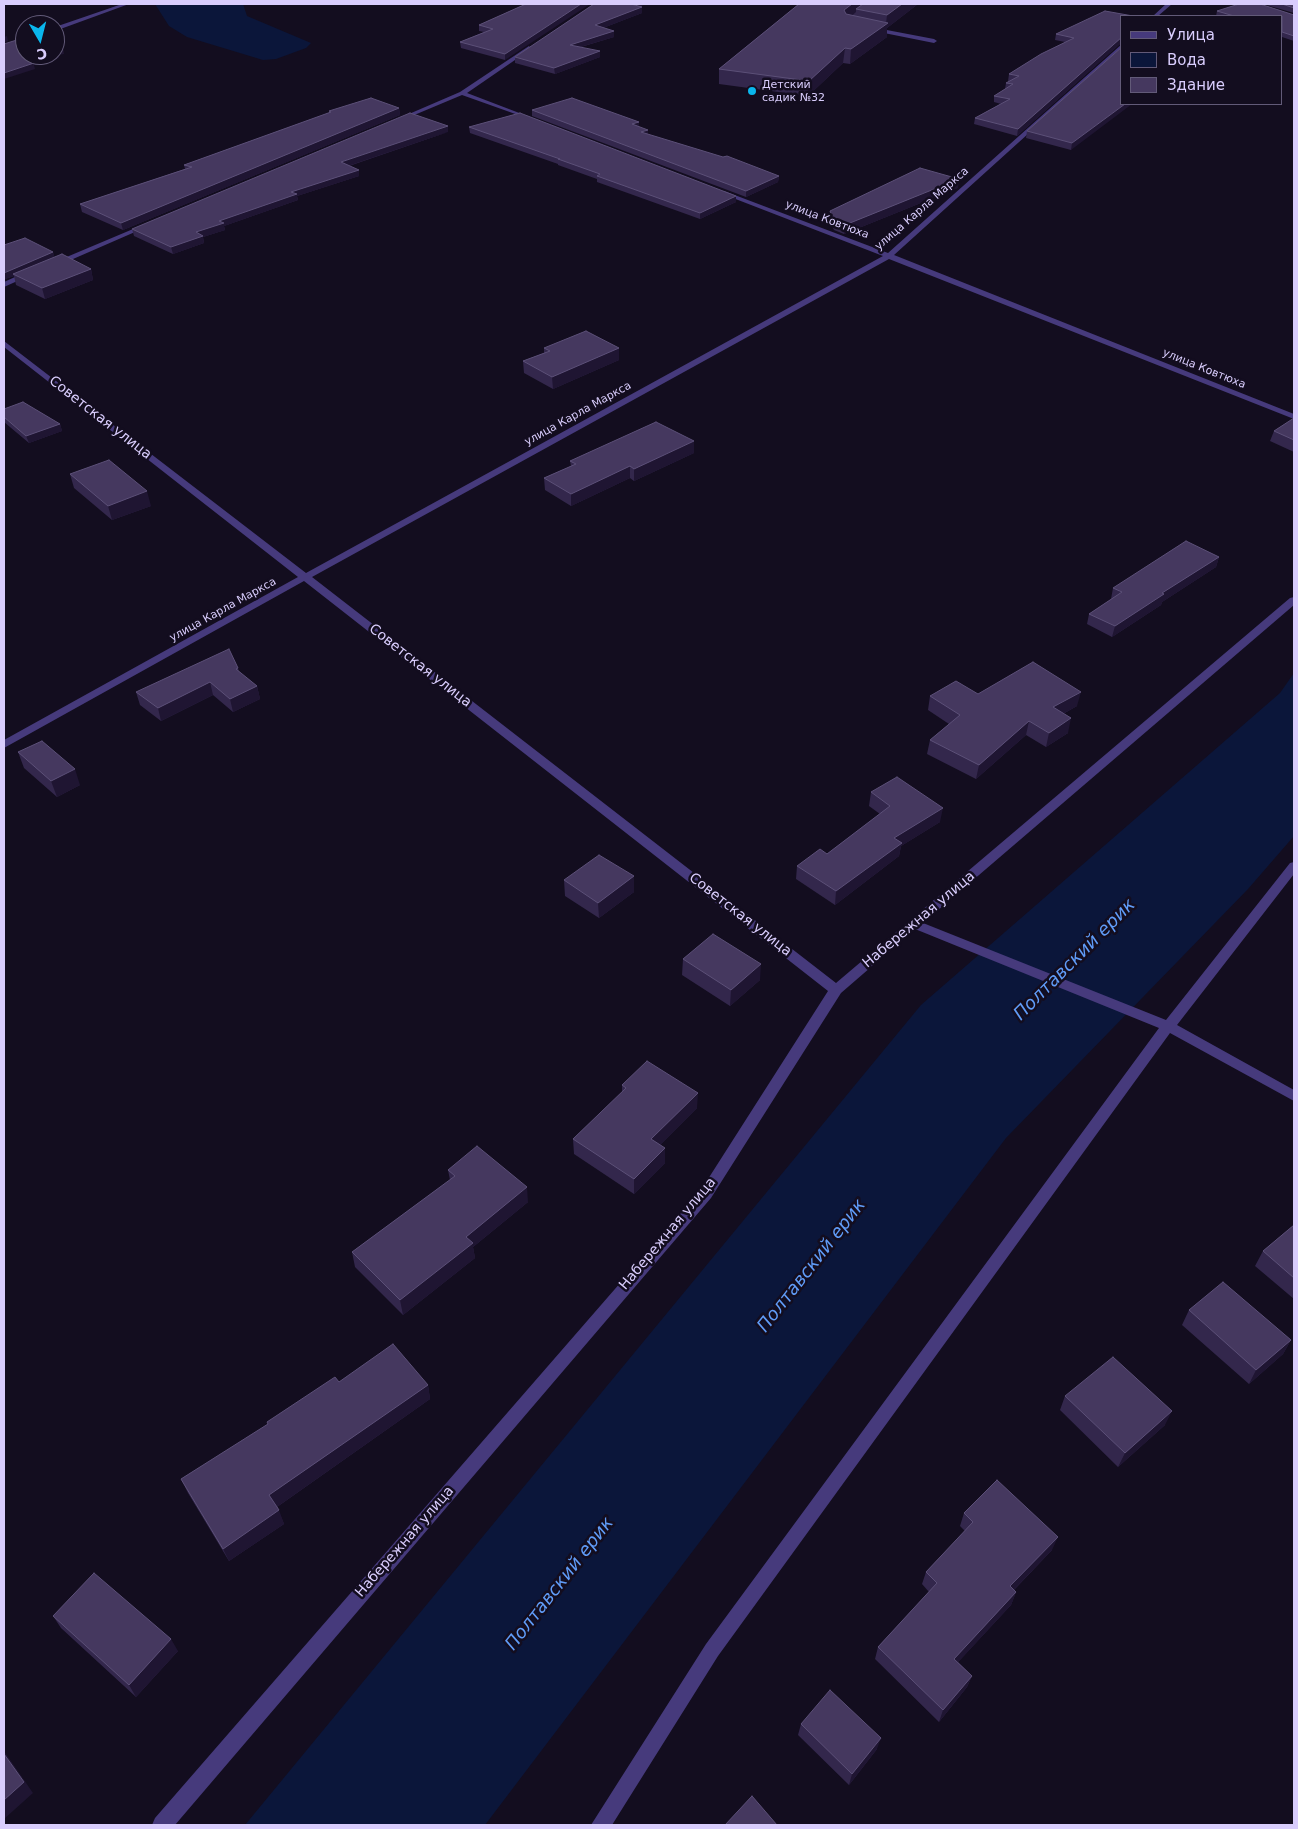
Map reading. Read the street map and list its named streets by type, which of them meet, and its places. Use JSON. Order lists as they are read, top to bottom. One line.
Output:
{"streets":{"street":["улица Карла Маркса","улица Ковтюха","Советская улица","Набережная улица"]},"crossings":[["улица Карла Маркса","улица Ковтюха"],["улица Карла Маркса","Советская улица"],["Советская улица","Набережная улица"]],"water":["Полтавский ерик"],"places":["Детский садик №32"],"legend":["Улица","Вода","Здание"],"north":"bottom"}
